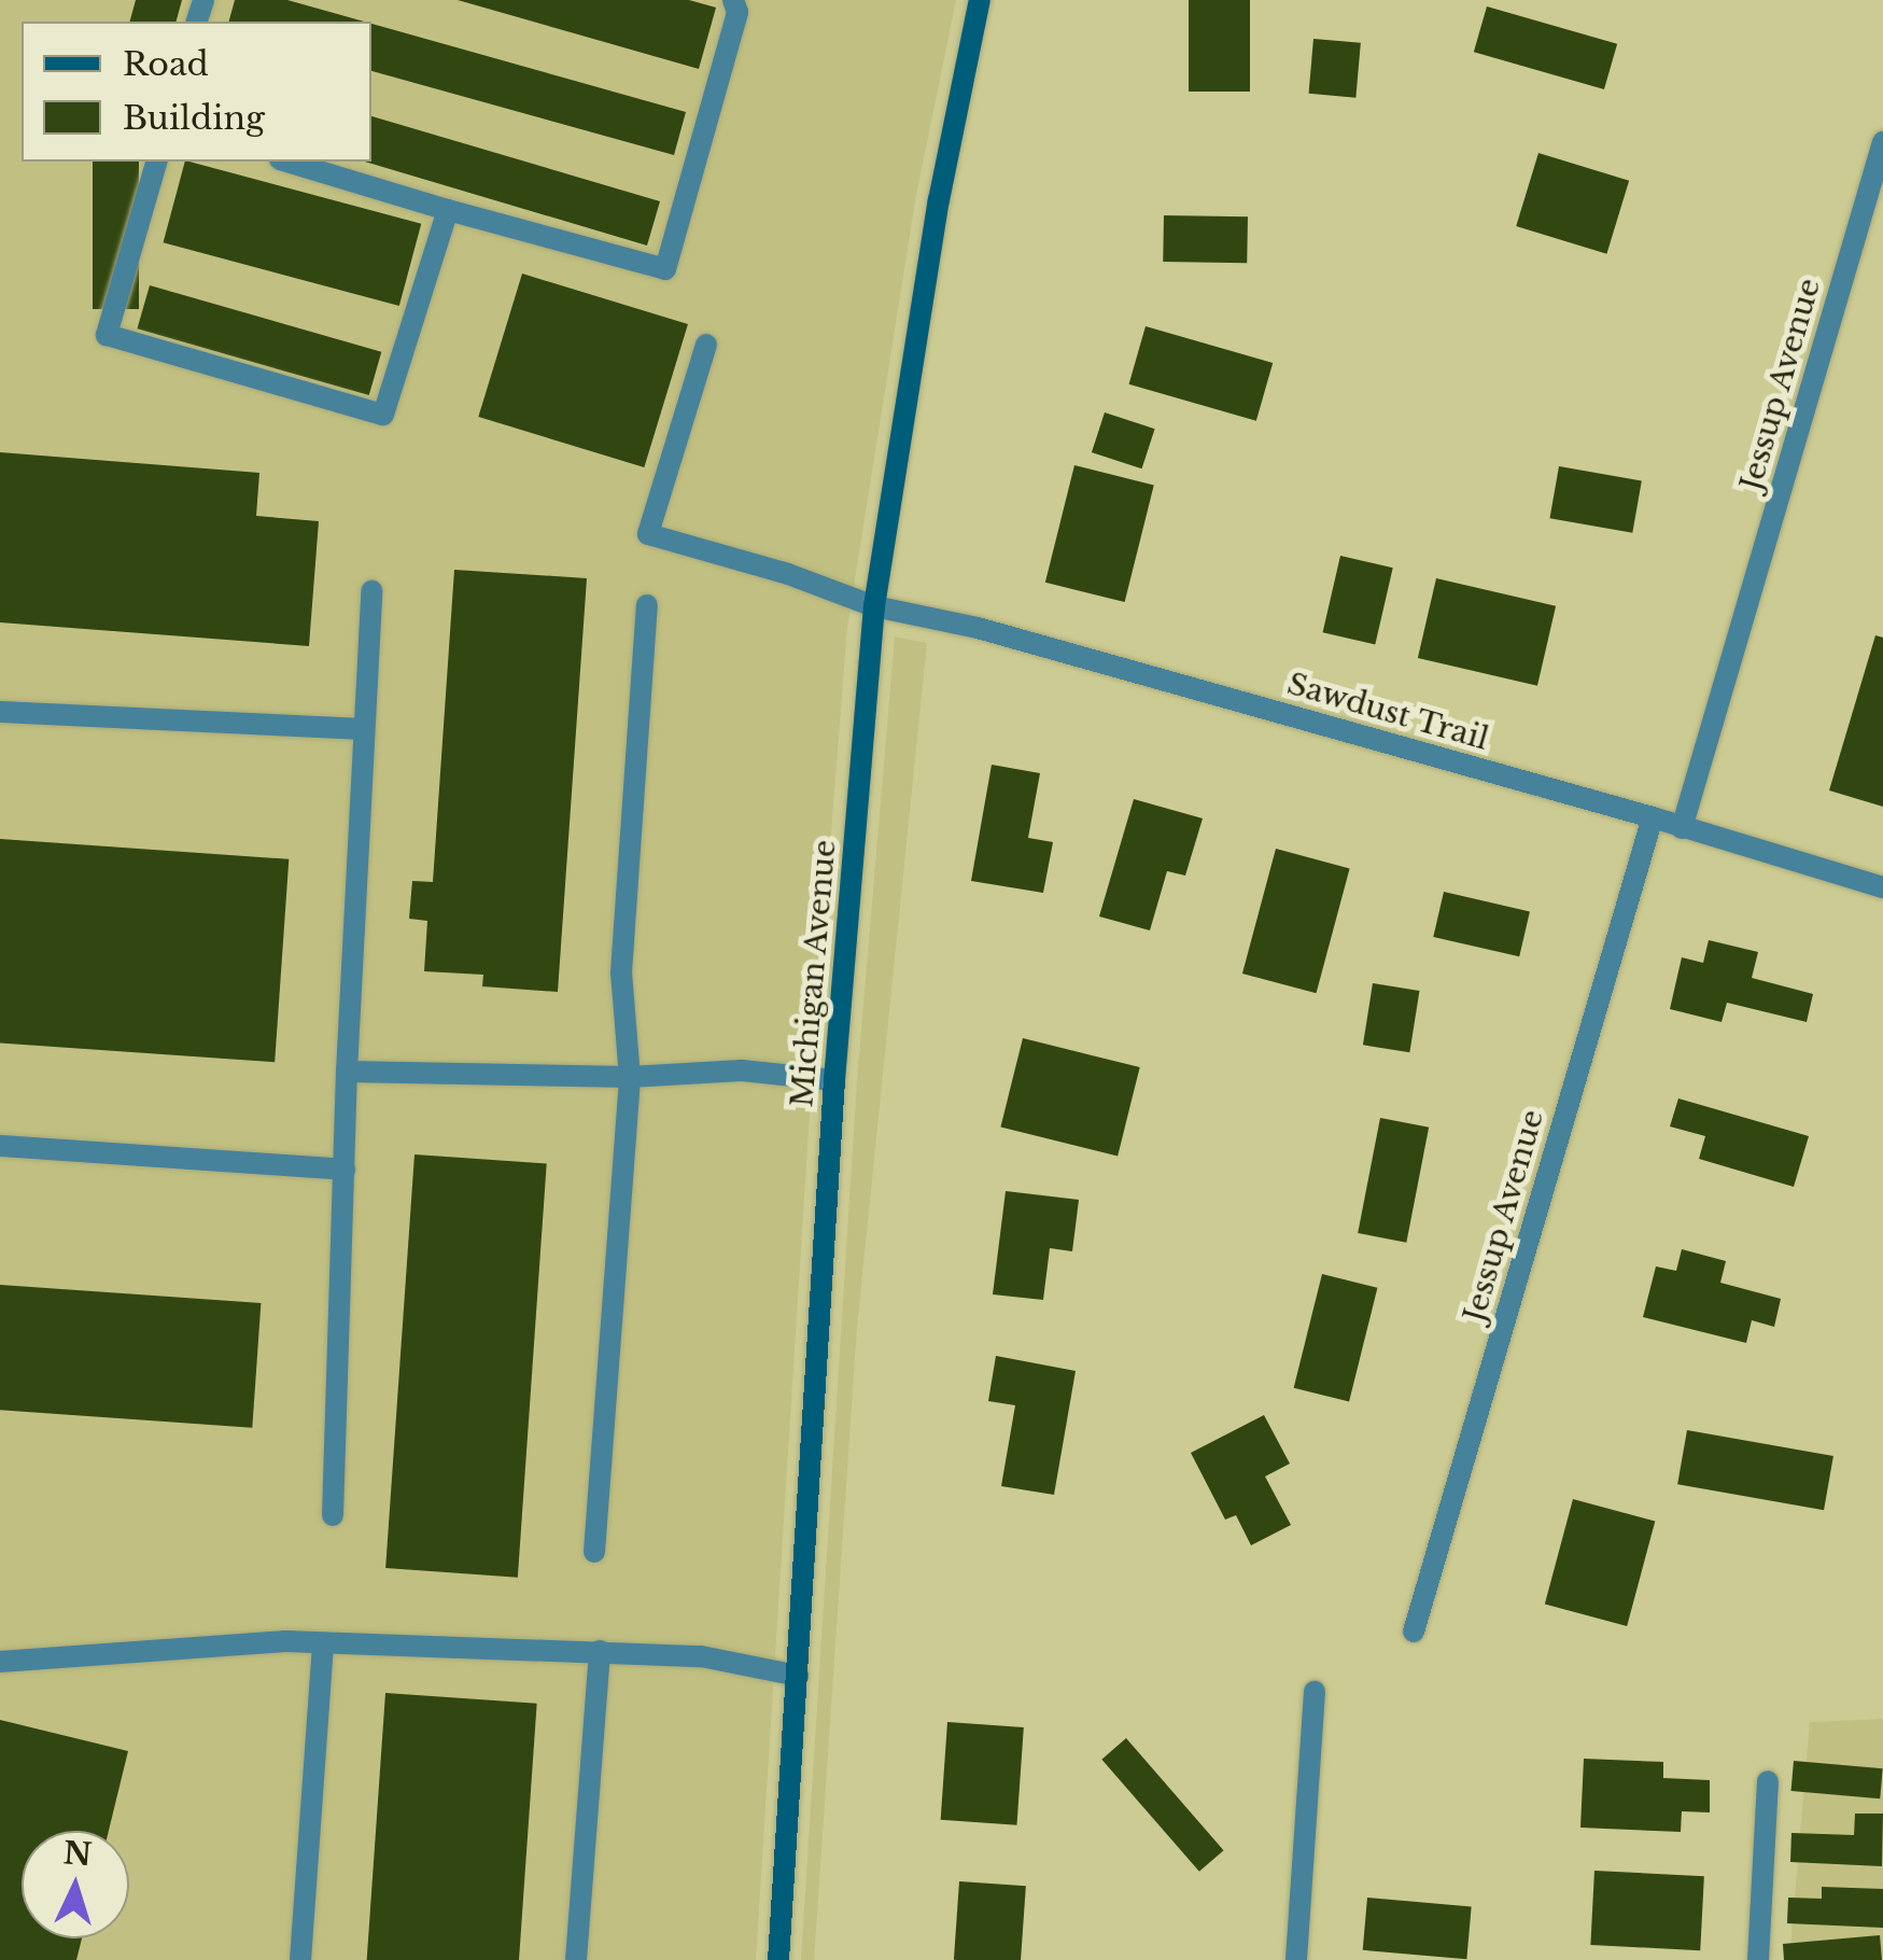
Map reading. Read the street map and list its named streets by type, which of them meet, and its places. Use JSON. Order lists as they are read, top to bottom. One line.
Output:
{"streets":{"main road":["Michigan Avenue"],"street":["Jessup Avenue","Sawdust Trail"]},"crossings":[["Jessup Avenue","Sawdust Trail"],["Sawdust Trail","Michigan Avenue"]],"legend":["Road","Building"],"north":"top"}
